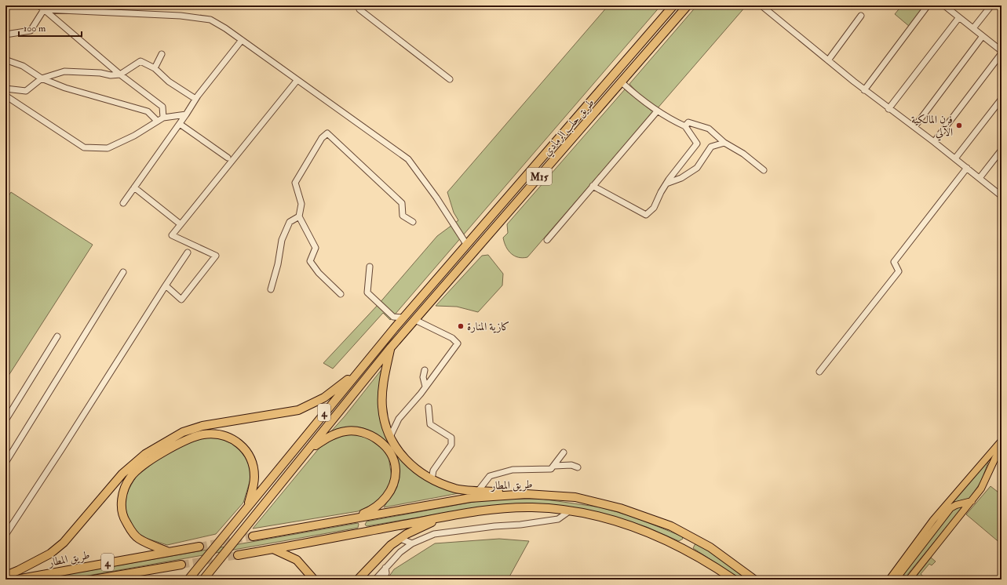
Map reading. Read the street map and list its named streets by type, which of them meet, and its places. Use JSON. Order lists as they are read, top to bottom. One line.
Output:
{"streets":{"highway":["طريق حلب الرمادي","M15","4","طريق المطار"]},"crossings":[["طريق حلب الرمادي","4"]],"places":["فرن المالكية الآلي","كازية المنارة"],"scale_bar":"100 m"}
